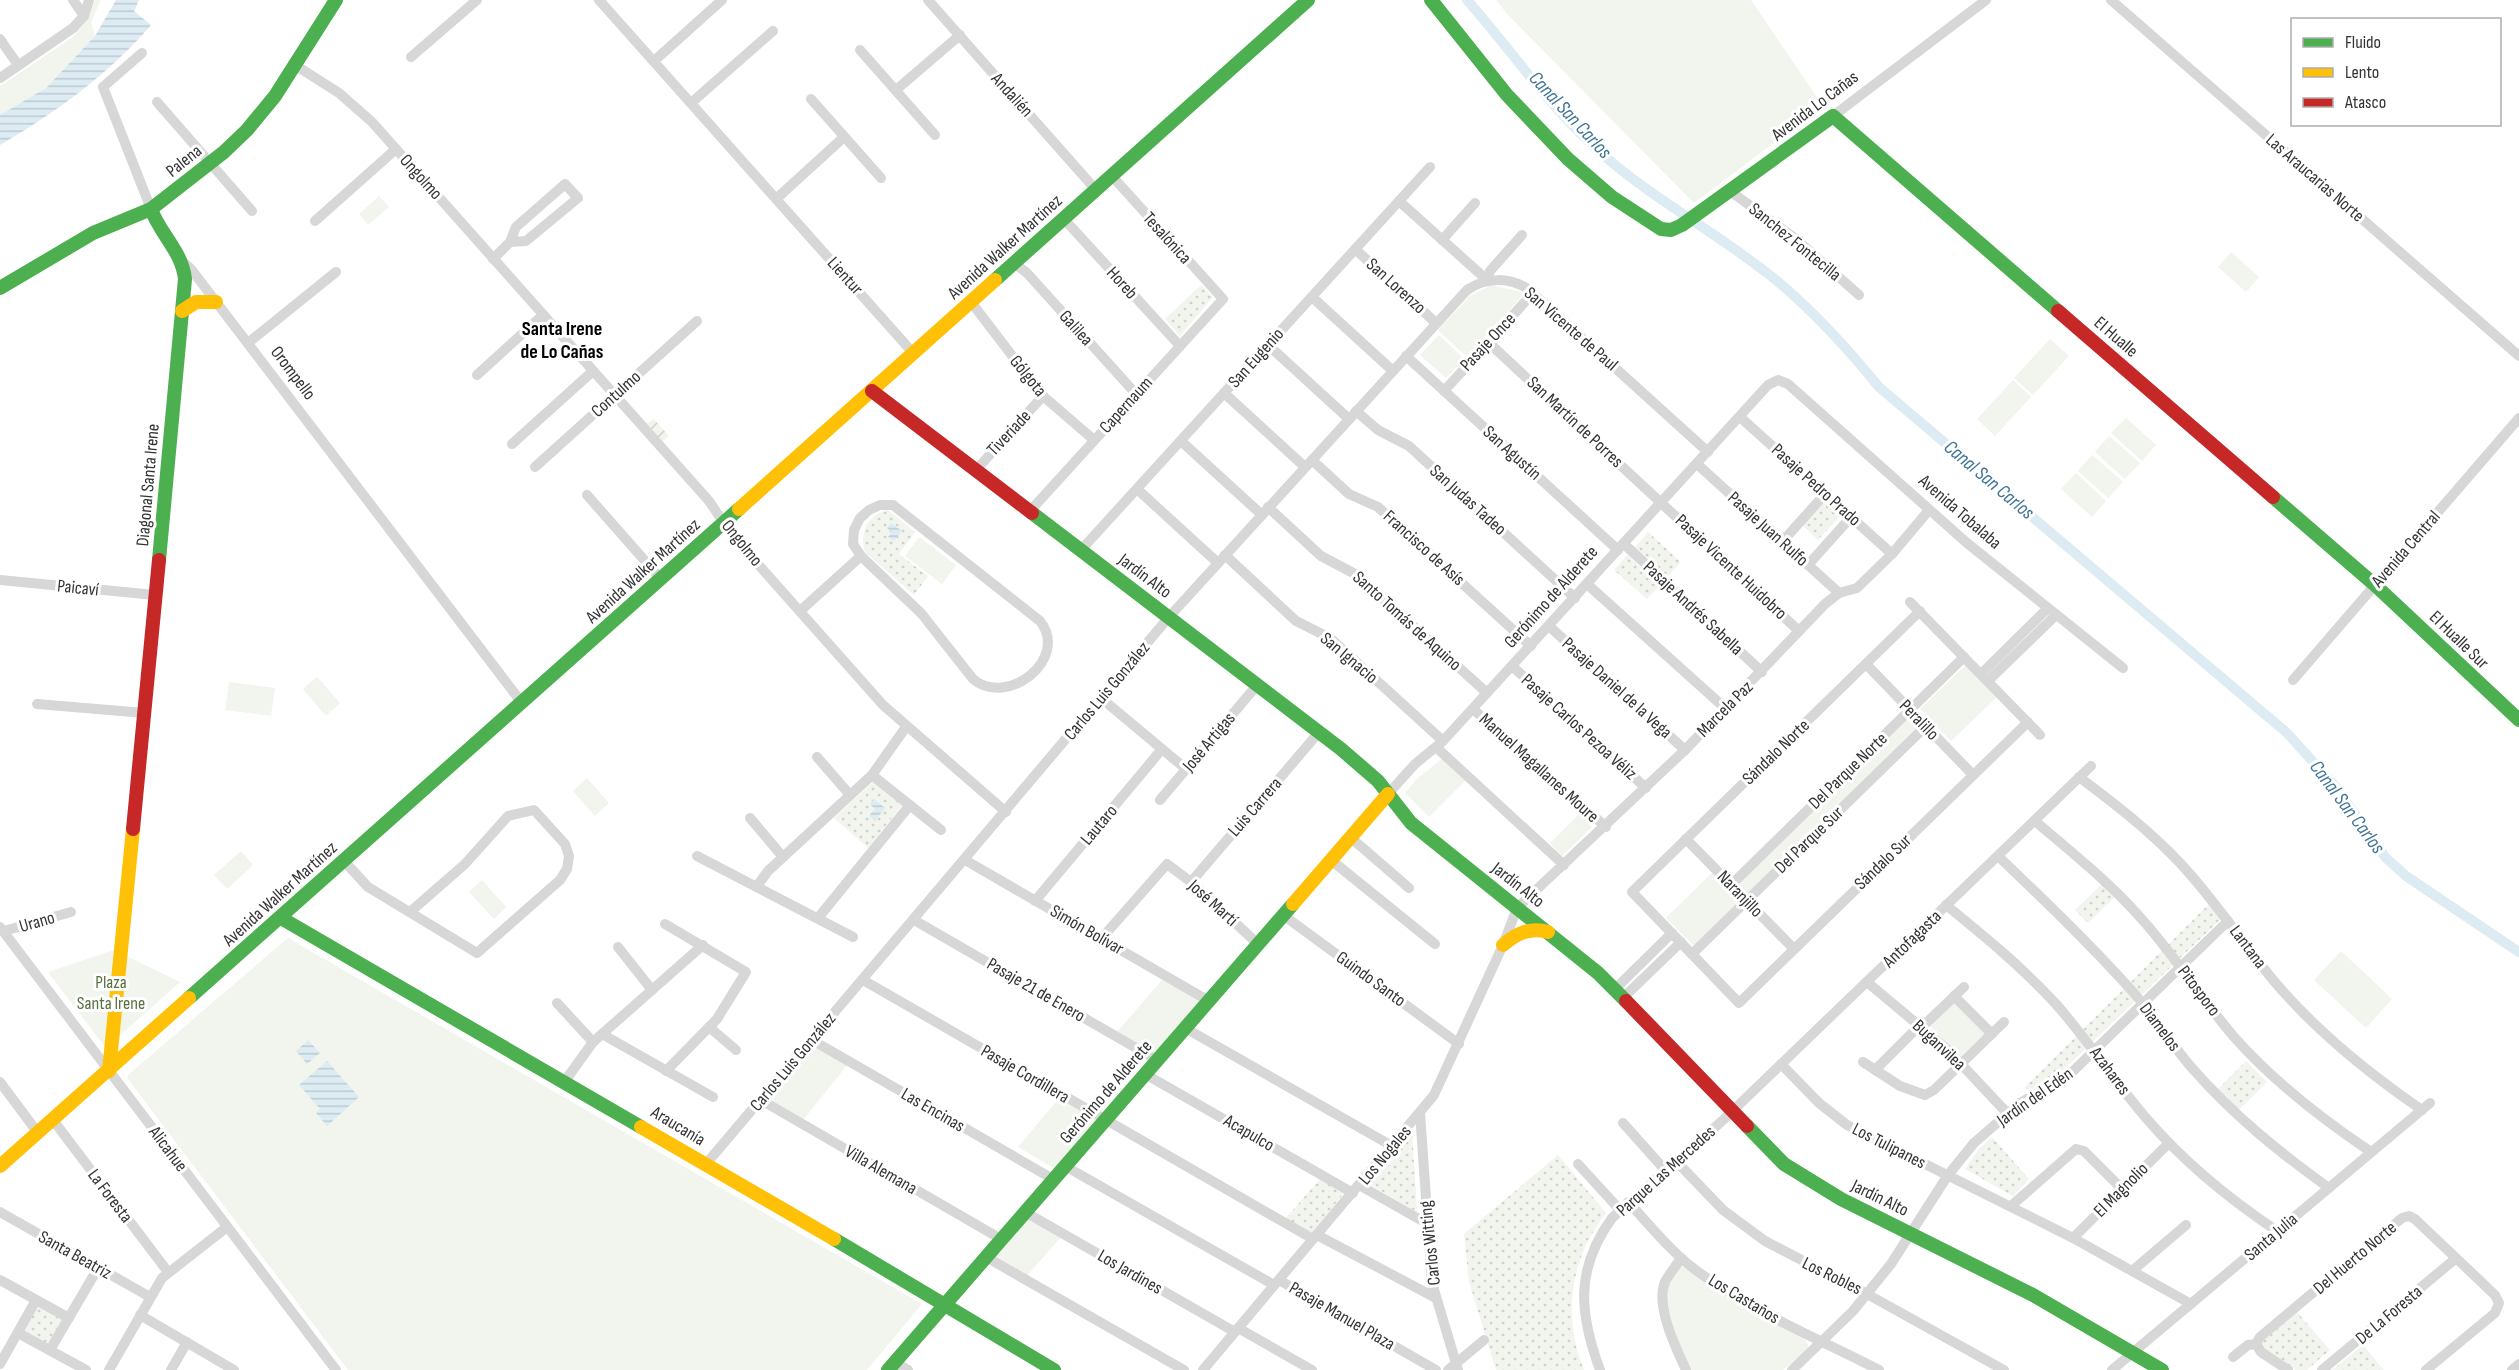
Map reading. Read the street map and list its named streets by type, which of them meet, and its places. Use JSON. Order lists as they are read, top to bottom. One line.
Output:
{"streets":{"street":["Andalién","Avenida Lo Cañas","Palena","Ongolmo","Las Araucarias Norte","Tesalónica","Sanchez Fontecilla","Avenida Walker Martínez","Lientur","Horeb","San Lorenzo","Galilea","San Vicente de Paul","El Hualle","Pasaje Once","San Eugenio","Orompello","Gólgota","Contulmo","Capernaum","San Martín de Porres","Tiveriade","San Agustín","Diagonal Santa Irene","Pasaje Pedro Prado","San Judas Tadeo","Avenida Tobalaba","Pasaje Juan Rulfo","Francisco de Asís","Avenida Central","Pasaje Vicente Huidobro","Jardín Alto","Paicaví","Gerónimo de Alderete","Pasaje Andrés Sabella","Santo Tomás de Aquino","El Hualle Sur","San Ignacio","Pasaje Daniel de la Vega","Carlos Luis González","Marcela Paz","Peralillo","Pasaje Carlos Pezoa Véliz","José Artigas","Sándalo Norte","Manuel Magallanes Moure","Del Parque Norte","Luis Carrera","Lautaro","Del Parque Sur","Sándalo Sur","Naranjillo","José Martí","Urano","Simón Bolívar","Antofagasta","Lantana","Guindo Santo","Pasaje 21 de Enero","Pitosporo","Diamelos","Buganvilea","Azahares","Pasaje Cordillera","Jardín del Edén","Las Encinas","Araucanía","Acapulco","Los Tulipanes","Alicahue","Los Nogales","Villa Alemana","Parque Las Mercedes","El Magnolio","La Foresta","Santa Julia","Carlos Witting","Santa Beatriz","Del Huerto Norte","Los Jardines","Los Robles","Los Castaños","De La Foresta","Pasaje Manuel Plaza"]},"crossings":[["Andalién","Avenida Walker Martínez"],["Avenida Lo Cañas","Sanchez Fontecilla"],["Avenida Lo Cañas","El Hualle"],["Palena","Ongolmo"],["Palena","Orompello"],["Ongolmo","Avenida Walker Martínez"],["Ongolmo","Contulmo"],["Ongolmo","Carlos Luis González"],["Tesalónica","Avenida Walker Martínez"],["Tesalónica","Capernaum"],["Avenida Walker Martínez","Lientur"],["Avenida Walker Martínez","Horeb"],["Avenida Walker Martínez","Galilea"],["Avenida Walker Martínez","Orompello"],["Avenida Walker Martínez","Gólgota"],["Avenida Walker Martínez","Diagonal Santa Irene"],["Avenida Walker Martínez","Jardín Alto"],["Avenida Walker Martínez","Araucanía"],["Avenida Walker Martínez","Alicahue"],["Avenida Walker Martínez","La Foresta"],["Horeb","Capernaum"],["San Lorenzo","San Eugenio"],["San Lorenzo","Carlos Luis González"],["Galilea","Capernaum"],["San Vicente de Paul","Pasaje Once"],["San Vicente de Paul","Gerónimo de Alderete"],["San Vicente de Paul","Carlos Luis González"],["El Hualle","Avenida Central"],["El Hualle","El Hualle Sur"],["Pasaje Once","San Martín de Porres"],["Pasaje Once","San Agustín"],["San Eugenio","San Judas Tadeo"],["San Eugenio","Francisco de Asís"],["San Eugenio","Jardín Alto"],["San Eugenio","Santo Tomás de Aquino"],["San Eugenio","San Ignacio"],["Orompello","Diagonal Santa Irene"],["Gólgota","Capernaum"],["Gólgota","Tiveriade"],["Capernaum","Jardín Alto"],["San Martín de Porres","Pasaje Vicente Huidobro"],["San Martín de Porres","Gerónimo de Alderete"],["Tiveriade","Jardín Alto"],["San Agustín","Gerónimo de Alderete"],["San Agustín","Pasaje Andrés Sabella"],["San Agustín","Carlos Luis González"],["Diagonal Santa Irene","Paicaví"],["Diagonal Santa Irene","Alicahue"],["Pasaje Pedro Prado","Gerónimo de Alderete"],["Pasaje Pedro Prado","Marcela Paz"],["San Judas Tadeo","Gerónimo de Alderete"],["San Judas Tadeo","Carlos Luis González"],["Avenida Tobalaba","Gerónimo de Alderete"],["Avenida Tobalaba","Marcela Paz"],["Pasaje Juan Rulfo","Gerónimo de Alderete"],["Pasaje Juan Rulfo","Marcela Paz"],["Francisco de Asís","Gerónimo de Alderete"],["Francisco de Asís","Carlos Luis González"],["Avenida Central","El Hualle Sur"],["Pasaje Vicente Huidobro","Gerónimo de Alderete"],["Pasaje Vicente Huidobro","Marcela Paz"],["Jardín Alto","Gerónimo de Alderete"],["Jardín Alto","Carlos Luis González"],["Jardín Alto","Marcela Paz"],["Jardín Alto","José Artigas"],["Jardín Alto","Luis Carrera"],["Jardín Alto","Antofagasta"],["Jardín Alto","Jardín del Edén"],["Jardín Alto","Los Nogales"],["Jardín Alto","Parque Las Mercedes"],["Jardín Alto","Santa Julia"],["Gerónimo de Alderete","Pasaje Andrés Sabella"],["Gerónimo de Alderete","Santo Tomás de Aquino"],["Gerónimo de Alderete","San Ignacio"],["Gerónimo de Alderete","Pasaje Daniel de la Vega"],["Gerónimo de Alderete","Pasaje Carlos Pezoa Véliz"],["Gerónimo de Alderete","Manuel Magallanes Moure"],["Gerónimo de Alderete","José Martí"],["Gerónimo de Alderete","Simón Bolívar"],["Gerónimo de Alderete","Guindo Santo"],["Gerónimo de Alderete","Pasaje 21 de Enero"],["Gerónimo de Alderete","Pasaje Cordillera"],["Gerónimo de Alderete","Las Encinas"],["Gerónimo de Alderete","Araucanía"],["Gerónimo de Alderete","Acapulco"],["Gerónimo de Alderete","Villa Alemana"],["Gerónimo de Alderete","Los Jardines"],["Pasaje Andrés Sabella","Marcela Paz"],["Santo Tomás de Aquino","Carlos Luis González"],["San Ignacio","Carlos Luis González"],["San Ignacio","Marcela Paz"],["Pasaje Daniel de la Vega","Marcela Paz"],["Carlos Luis González","Simón Bolívar"],["Carlos Luis González","Pasaje 21 de Enero"],["Carlos Luis González","Pasaje Cordillera"],["Carlos Luis González","Las Encinas"],["Carlos Luis González","Araucanía"],["Carlos Luis González","Villa Alemana"],["Marcela Paz","Pasaje Carlos Pezoa Véliz"],["Marcela Paz","Manuel Magallanes Moure"],["Marcela Paz","Los Nogales"],["Peralillo","Sándalo Norte"],["Peralillo","Del Parque Norte"],["Peralillo","Del Parque Sur"],["Peralillo","Sándalo Sur"],["Sándalo Norte","Naranjillo"],["Del Parque Norte","Naranjillo"],["Luis Carrera","José Martí"],["Lautaro","Simón Bolívar"],["Del Parque Sur","Sándalo Sur"],["Del Parque Sur","Naranjillo"],["Sándalo Sur","Naranjillo"],["José Martí","Simón Bolívar"],["Urano","Alicahue"],["Antofagasta","Lantana"],["Antofagasta","Pitosporo"],["Antofagasta","Diamelos"],["Antofagasta","Buganvilea"],["Antofagasta","Azahares"],["Antofagasta","Los Tulipanes"],["Antofagasta","Parque Las Mercedes"],["Lantana","Jardín del Edén"],["Lantana","Santa Julia"],["Guindo Santo","Los Nogales"],["Pitosporo","Jardín del Edén"],["Pitosporo","Santa Julia"],["Diamelos","Jardín del Edén"],["Diamelos","Santa Julia"],["Buganvilea","Jardín del Edén"],["Azahares","Jardín del Edén"],["Azahares","El Magnolio"],["Azahares","Santa Julia"],["Pasaje Cordillera","Los Nogales"],["Pasaje Cordillera","Carlos Witting"],["Jardín del Edén","Los Tulipanes"],["Jardín del Edén","Los Robles"],["Jardín del Edén","Los Castaños"],["Acapulco","Los Nogales"],["Acapulco","Carlos Witting"],["Los Tulipanes","El Magnolio"],["Los Tulipanes","Santa Julia"],["Los Nogales","Carlos Witting"],["Los Nogales","Los Jardines"],["Los Nogales","Pasaje Manuel Plaza"],["Parque Las Mercedes","Los Robles"],["Parque Las Mercedes","Los Castaños"],["Del Huerto Norte","De La Foresta"]],"districts":["Santa Irene de Lo Cañas"],"water":["Canal San Carlos"],"parks":["Plaza Santa Irene"],"legend":["Fluido","Lento","Atasco"]}
